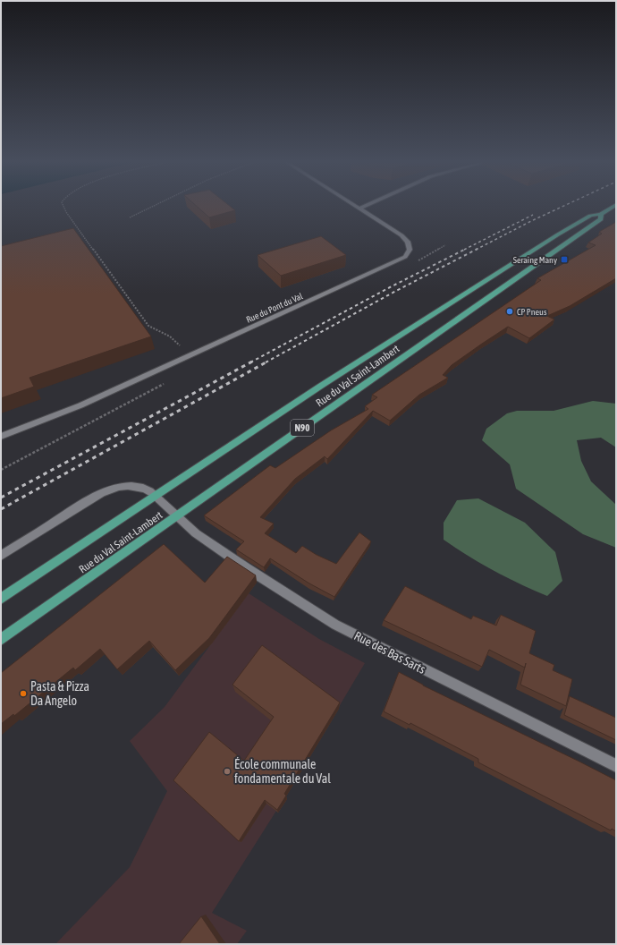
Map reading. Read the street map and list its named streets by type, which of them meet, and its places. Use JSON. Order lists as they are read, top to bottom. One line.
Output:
{"streets":{"main road":["Rue du Val Saint-Lambert","N90"],"street":["Rue du Pont du Val","Rue des Bas Sarts"]},"crossings":[["Rue du Val Saint-Lambert","Rue des Bas Sarts"]],"places":{"transit":["Seraing Many"],"other":["CP Pneus","Pasta & Pizza Da Angelo","École communale fondamentale du Val"]}}
